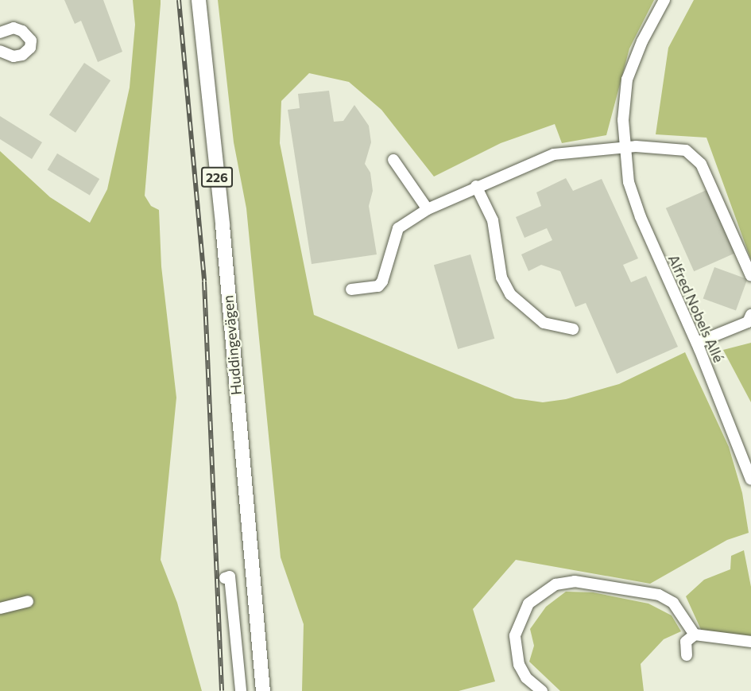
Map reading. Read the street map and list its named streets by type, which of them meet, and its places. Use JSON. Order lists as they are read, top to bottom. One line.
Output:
{"streets":{"main road":["226","Huddingevägen"],"street":["Alfred Nobels Allé"]}}
